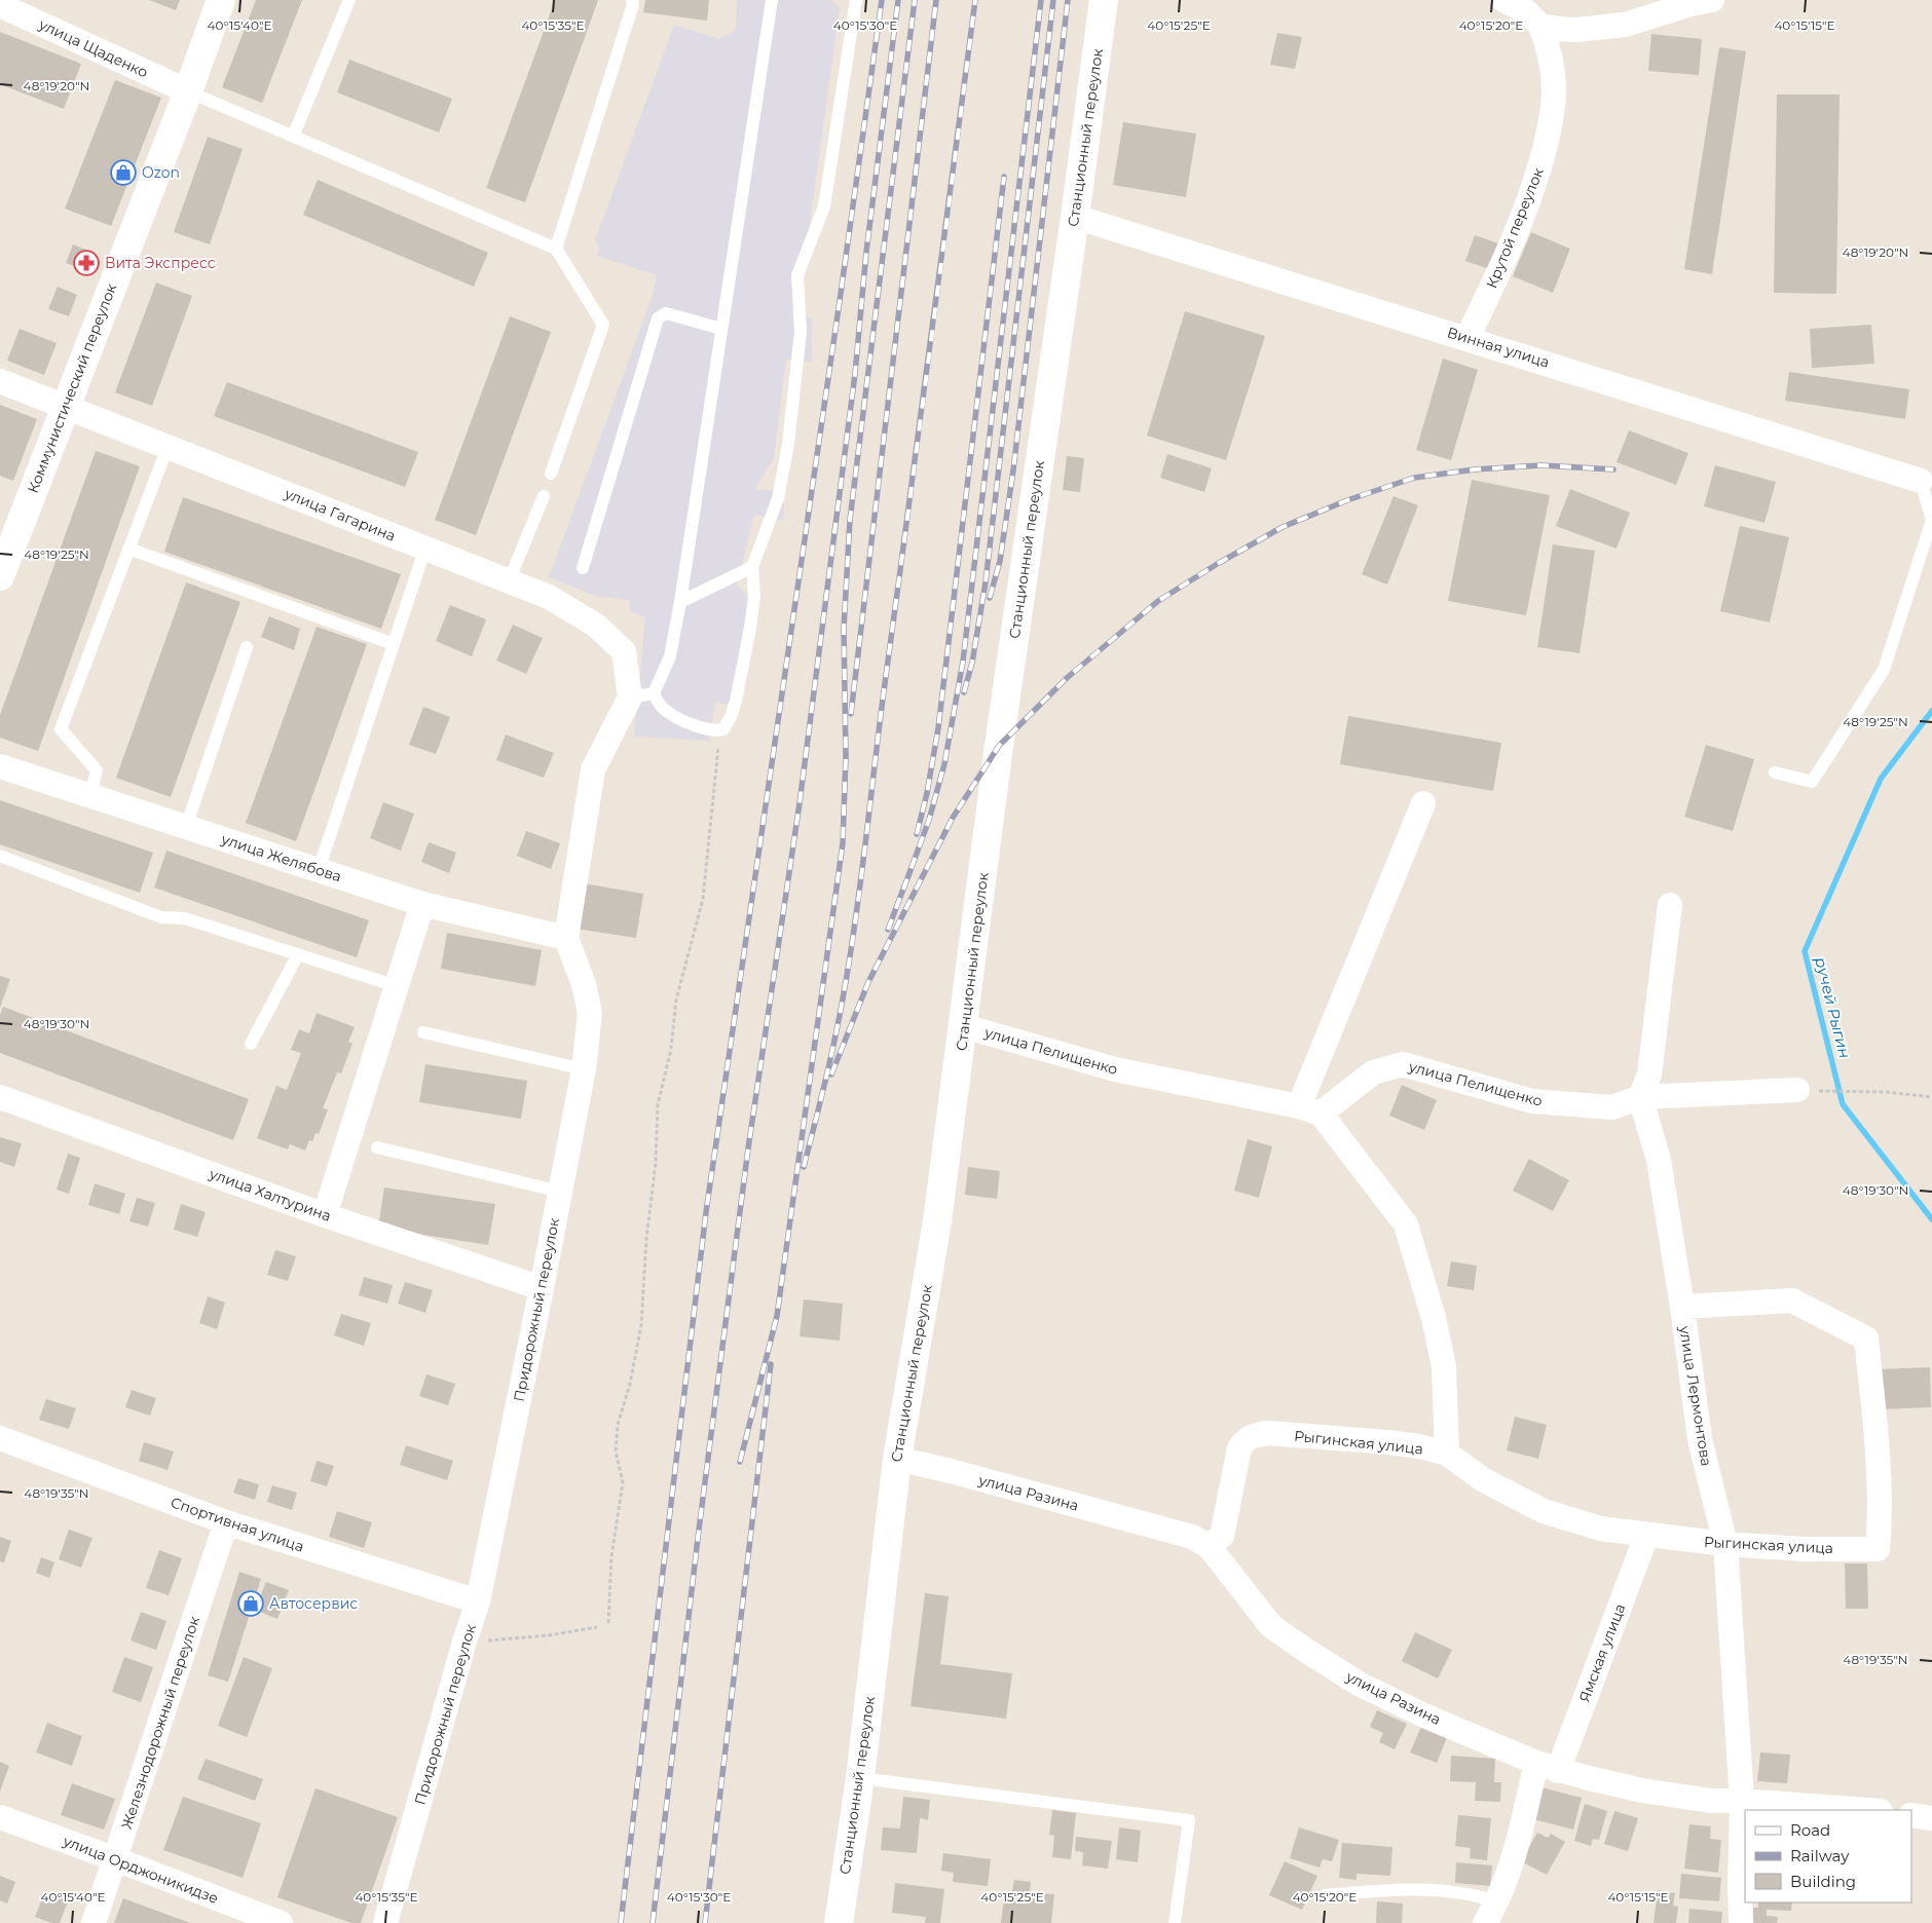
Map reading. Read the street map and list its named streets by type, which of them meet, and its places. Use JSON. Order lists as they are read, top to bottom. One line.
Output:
{"streets":{"main road":["Станционный переулок","Коммунистический переулок"],"street":["улица Щаденко","Крутой переулок","Винная улица","улица Гагарина","улица Желябова","улица Пелищенко","улица Халтурина","Придорожный переулок","улица Лермонтова","Рыгинская улица","улица Разина","Спортивная улица","Ямская улица","Железнодорожный переулок","улица Орджоникидзе"]},"crossings":[["улица Щаденко","Коммунистический переулок"],["Станционный переулок","Винная улица"],["Станционный переулок","улица Пелищенко"],["Станционный переулок","улица Разина"],["Крутой переулок","Винная улица"],["Коммунистический переулок","улица Гагарина"],["улица Гагарина","Придорожный переулок"],["улица Желябова","Придорожный переулок"],["улица Пелищенко","улица Лермонтова"],["улица Халтурина","Придорожный переулок"],["Придорожный переулок","Спортивная улица"],["улица Лермонтова","Рыгинская улица"],["улица Лермонтова","улица Разина"],["Рыгинская улица","улица Разина"],["Рыгинская улица","Ямская улица"],["улица Разина","Ямская улица"],["Спортивная улица","Железнодорожный переулок"],["Железнодорожный переулок","улица Орджоникидзе"]],"water":["ручей Рыгин"],"places":{"shop":["Ozon","Автосервис"],"pharmacy":["Вита Экспресс"]},"legend":["Road","Railway","Building"],"coordinates":["40°15'40\"E","40°15'35\"E","40°15'30\"E","40°15'25\"E","40°15'20\"E","40°15'15\"E","48°19'20\"N","48°19'25\"N","48°19'30\"N","48°19'35\"N"]}
